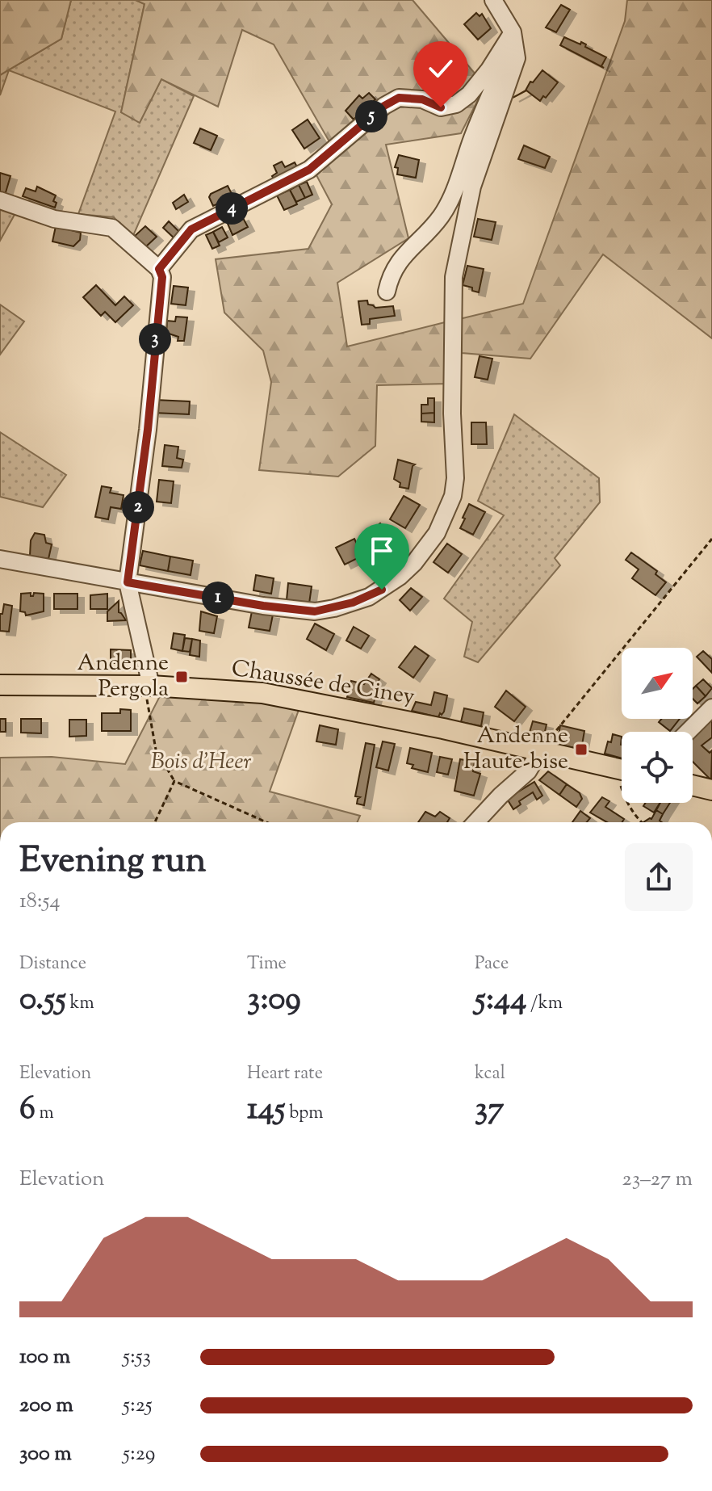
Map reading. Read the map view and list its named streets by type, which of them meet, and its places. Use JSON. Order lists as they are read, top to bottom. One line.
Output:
{"streets":{"main road":["Chaussée de Ciney"]},"parks":["Bois d'Heer"],"places":{"transit":["Andenne Pergola","Andenne Haute-bise"]},"north":"top right","page":{"pins":["5","4","3","2","1"],"heading":["Evening run","18:54"],"stats":[["Distance","0.55 km"],["Time","3:09"],["Pace","5:44 /km"],["Elevation","6 m"],["Heart rate","145 bpm"],["kcal","37"]],"chart":["Elevation","23–27 m"],"list":[{"name":"100 m","note":"5:53"},{"name":"200 m","note":"5:25"},{"name":"300 m","note":"5:29"}]}}
